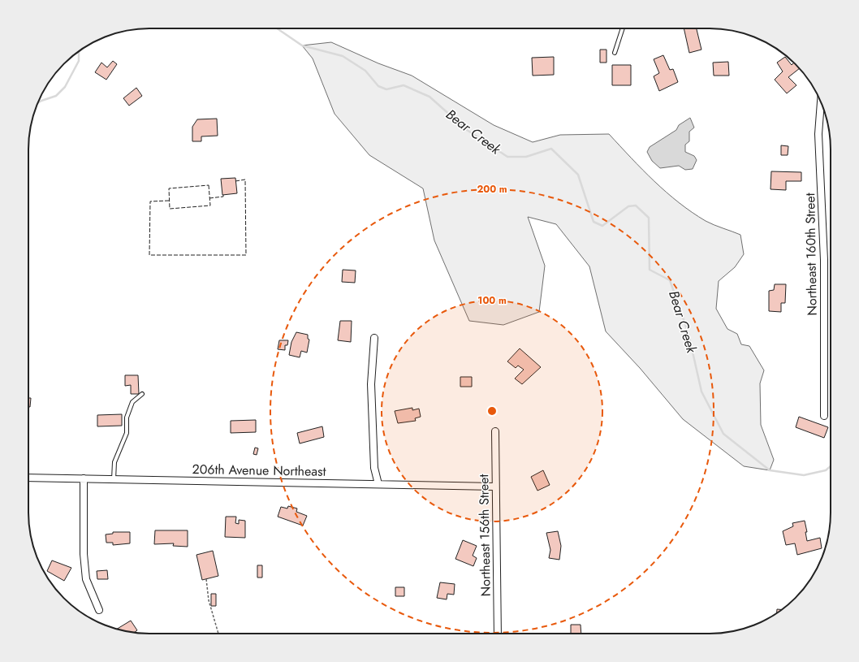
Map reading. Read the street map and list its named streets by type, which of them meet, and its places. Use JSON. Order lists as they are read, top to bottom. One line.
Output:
{"streets":{"street":["Northeast 160th Street","206th Avenue Northeast","Northeast 156th Street"]},"crossings":[["206th Avenue Northeast","Northeast 156th Street"]],"water":["Bear Creek"],"rings":["200 m","100 m"]}
